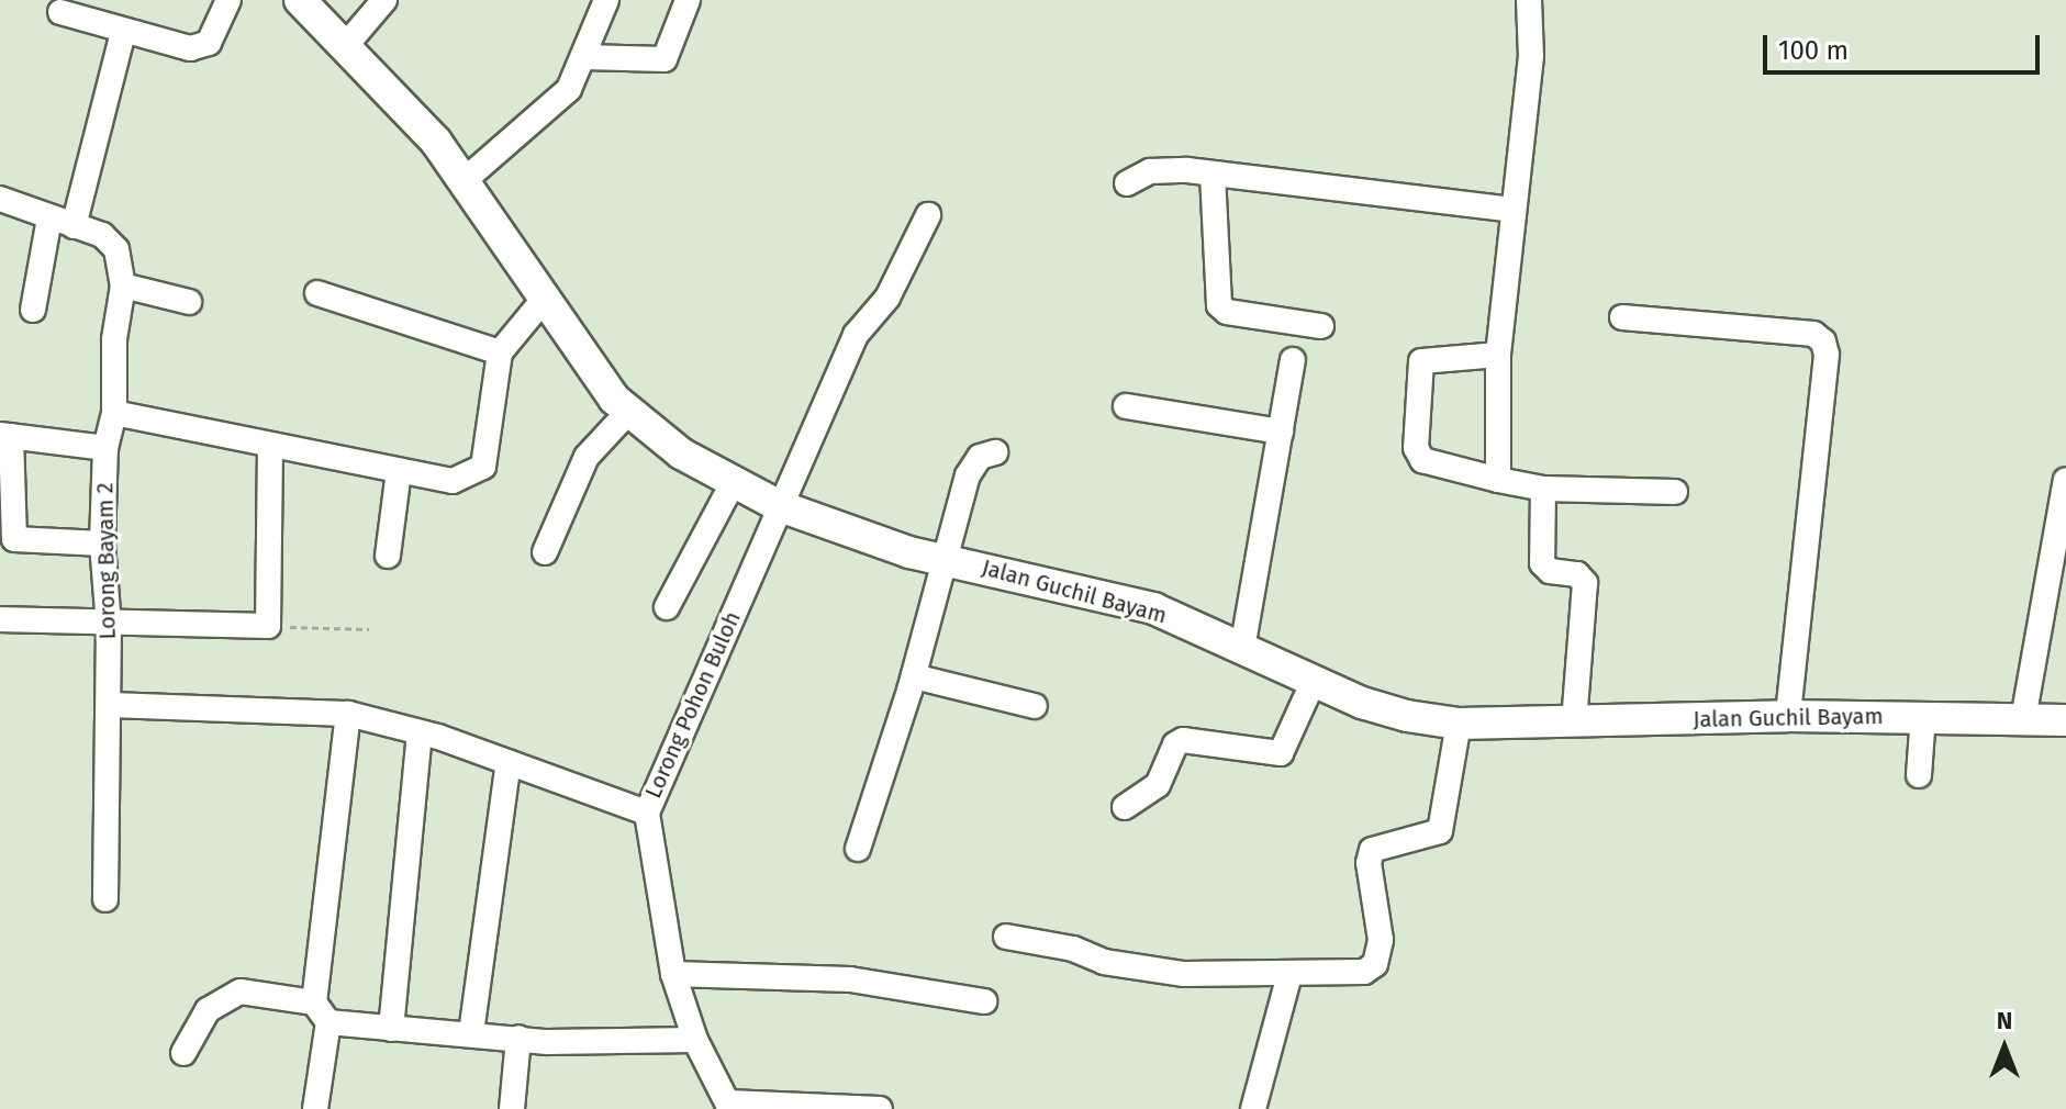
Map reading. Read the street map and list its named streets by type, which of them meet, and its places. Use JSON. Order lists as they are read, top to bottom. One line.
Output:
{"streets":{"main road":["Jalan Guchil Bayam"],"street":["Lorong Bayam 2","Lorong Pohon Buloh"]},"crossings":[["Jalan Guchil Bayam","Lorong Pohon Buloh"]],"scale_bar":"100 m","north":"top"}
